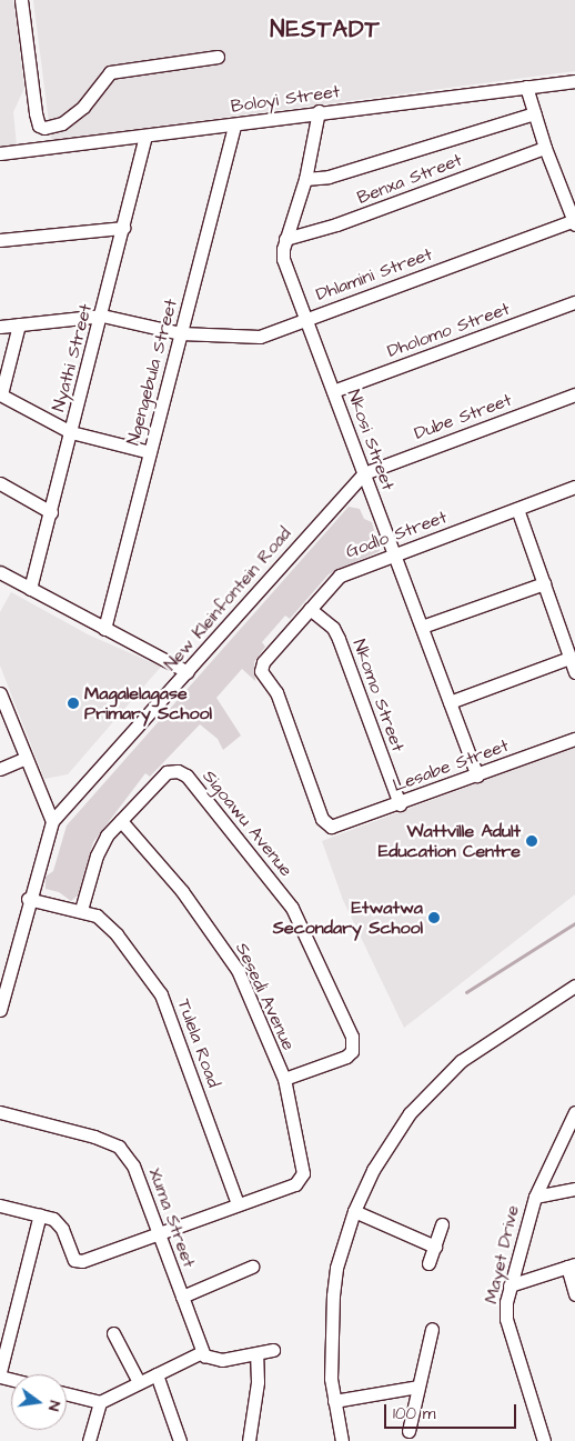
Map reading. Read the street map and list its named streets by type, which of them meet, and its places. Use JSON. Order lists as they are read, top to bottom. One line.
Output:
{"streets":{"street":["Boloyi Street","Benxa Street","Dhlamini Street","Dholomo Street","Nyathi Street","Ngengebula Street","Dube Street","Nkosi Street","Godlo Street","New Kleinfontein Road","Nkomo Street","Lesabe Street","Sigoawu Avenue","Sesedi Avenue","Tulela Road","Xuma Street","Mayet Drive"]},"crossings":[["Boloyi Street","Nyathi Street"],["Boloyi Street","Ngengebula Street"],["Boloyi Street","Nkosi Street"],["Benxa Street","Nkosi Street"],["Dhlamini Street","Nyathi Street"],["Dhlamini Street","Ngengebula Street"],["Dhlamini Street","Nkosi Street"],["Dholomo Street","Nkosi Street"],["Dube Street","Nkosi Street"],["Dube Street","New Kleinfontein Road"],["Nkosi Street","Godlo Street"],["Nkosi Street","New Kleinfontein Road"],["Nkosi Street","Lesabe Street"],["Godlo Street","Nkomo Street"],["Godlo Street","Lesabe Street"],["Nkomo Street","Lesabe Street"],["Sigoawu Avenue","Sesedi Avenue"],["Sesedi Avenue","Tulela Road"],["Sesedi Avenue","Xuma Street"]],"districts":["NESTADT"],"places":["Magalelagase Primary School","Wattville Adult Education Centre","Etwatwa Secondary School"],"scale_bar":"100 m","north":"right"}
